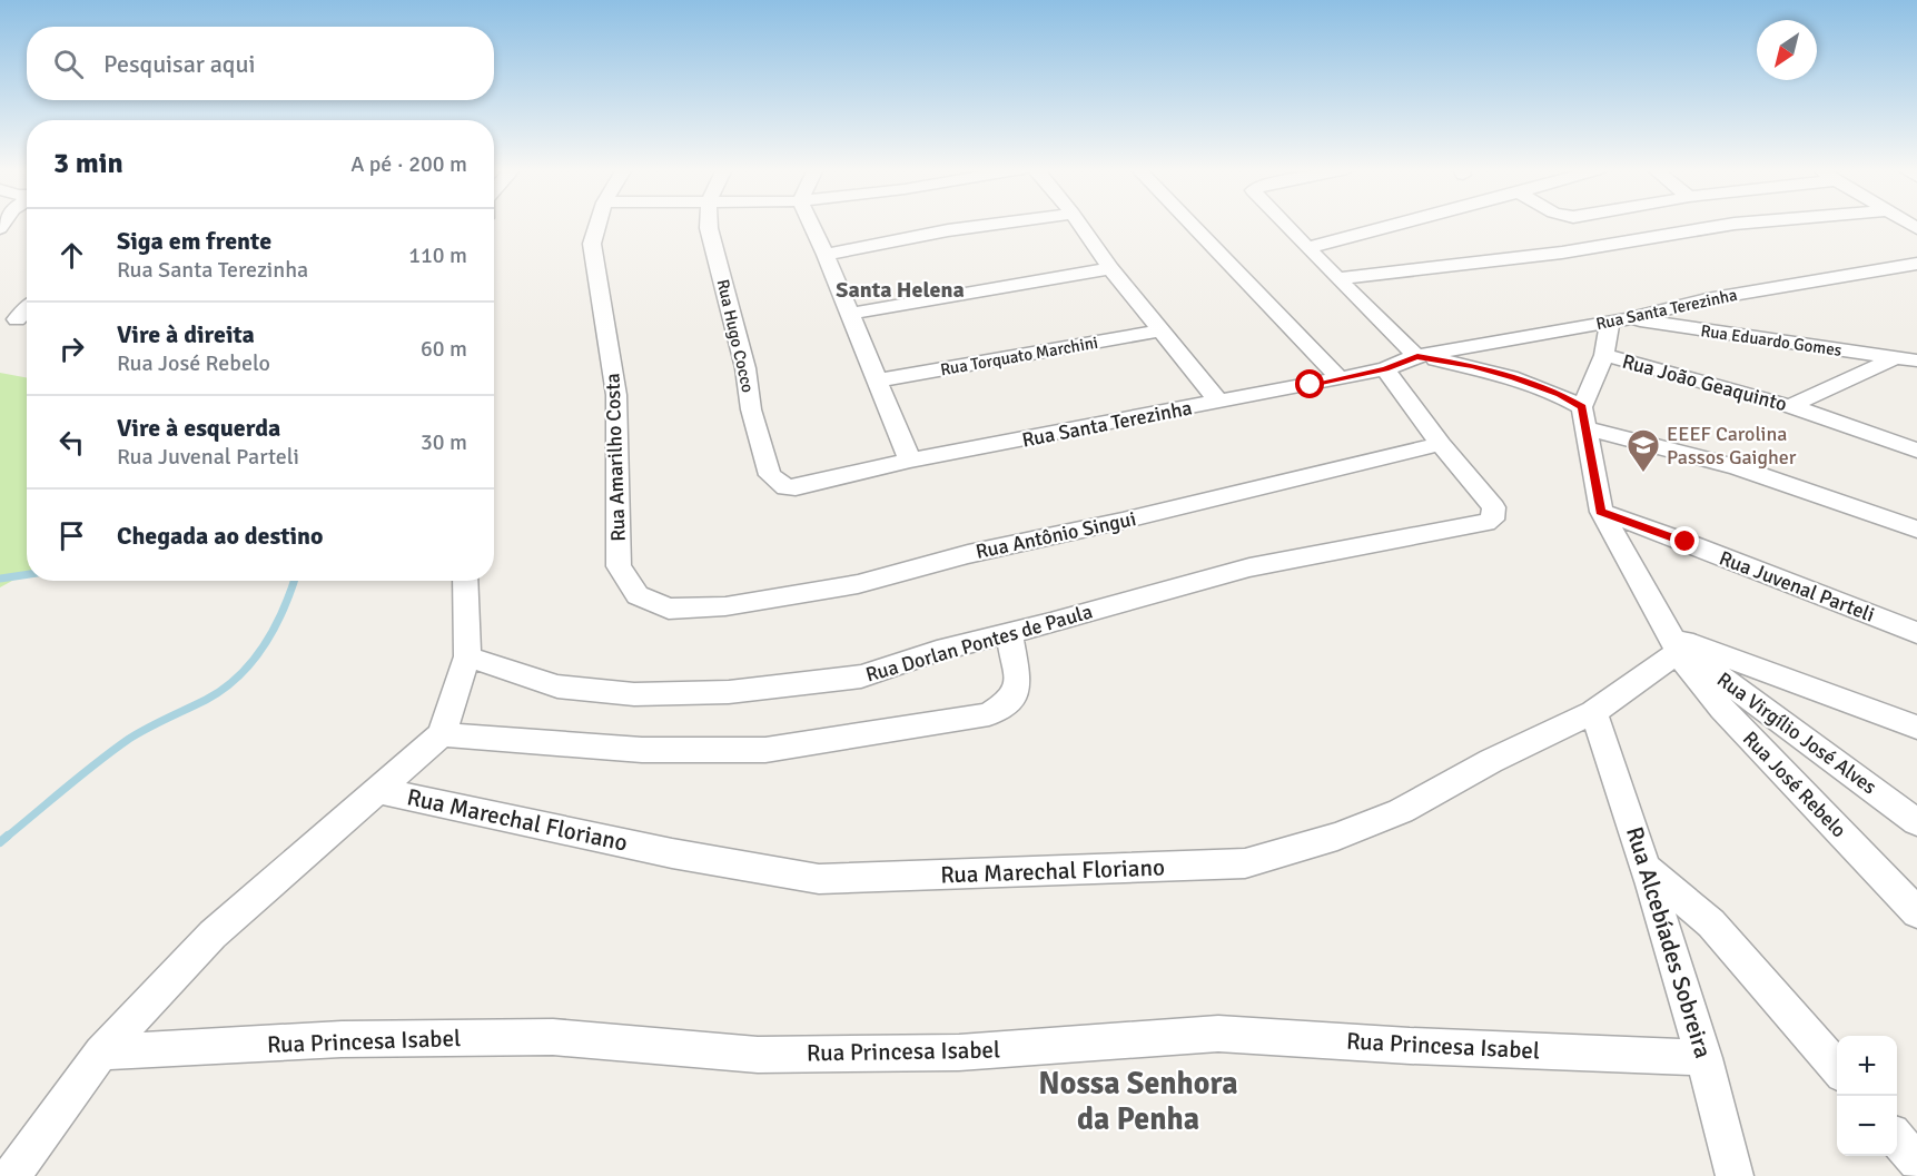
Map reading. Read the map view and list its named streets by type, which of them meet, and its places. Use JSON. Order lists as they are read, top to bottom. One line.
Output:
{"streets":{"street":["Rua Santa Terezinha","Rua Hugo Cocco","Rua Eduardo Gomes","Rua Torquato Marchini","Rua João Geaquinto","Rua Amarilho Costa","Rua Antônio Singui","Rua Juvenal Parteli","Rua Dorlan Pontes de Paula","Rua Virgílio José Alves","Rua José Rebelo","Rua Marechal Floriano","Rua Alcebíades Sobreira","Rua Princesa Isabel"]},"crossings":[["Rua Santa Terezinha","Rua Hugo Cocco"],["Rua Santa Terezinha","Rua Eduardo Gomes"],["Rua Amarilho Costa","Rua Antônio Singui"],["Rua Antônio Singui","Rua Dorlan Pontes de Paula"],["Rua Juvenal Parteli","Rua José Rebelo"],["Rua Virgílio José Alves","Rua José Rebelo"],["Rua Virgílio José Alves","Rua Marechal Floriano"],["Rua José Rebelo","Rua Marechal Floriano"],["Rua Marechal Floriano","Rua Alcebíades Sobreira"],["Rua Alcebíades Sobreira","Rua Princesa Isabel"]],"districts":["Santa Helena","Nossa Senhora da Penha"],"places":{"school or university":["EEEF Carolina Passos Gaigher"]},"north":"bottom left","page":{"search":"Pesquisar aqui","heading":["3 min","A pé · 200 m"],"list":[["Siga em frente","Rua Santa Terezinha","110 m"],["Vire à direita","Rua José Rebelo","60 m"],["Vire à esquerda","Rua Juvenal Parteli","30 m"],"Chegada ao destino"],"map_buttons":["+","−"]}}
